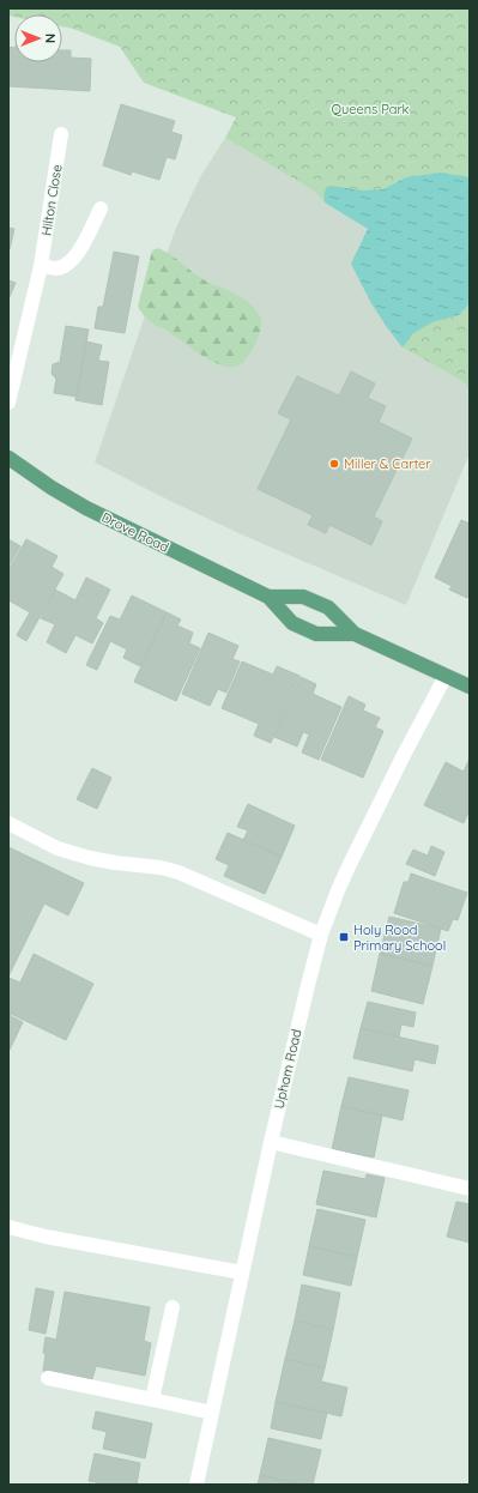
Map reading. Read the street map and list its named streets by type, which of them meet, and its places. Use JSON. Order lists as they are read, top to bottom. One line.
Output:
{"streets":{"main road":["Drove Road"],"street":["Hilton Close","Upham Road"]},"crossings":[["Drove Road","Upham Road"]],"parks":["Queens Park"],"places":{"other":["Miller & Carter"],"transit":["Holy Rood Primary School"]},"north":"right"}
